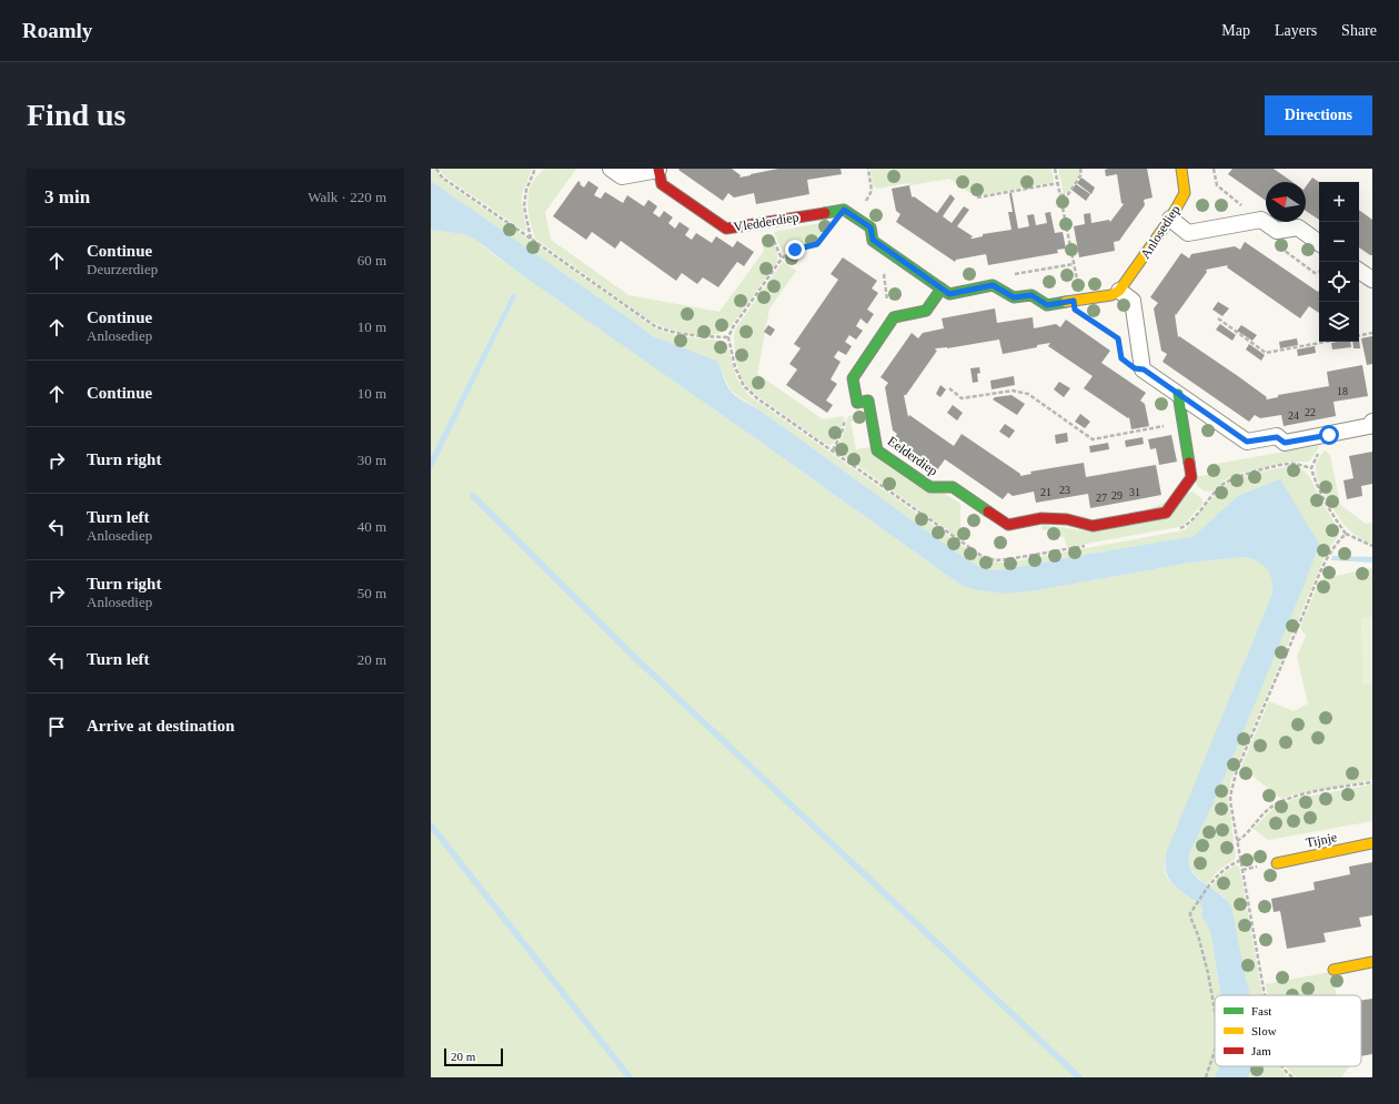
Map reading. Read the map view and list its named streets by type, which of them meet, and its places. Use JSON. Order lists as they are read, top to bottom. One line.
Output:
{"streets":{"street":["Vledderdiep","Anlosediep","Eelderdiep","Tijnje"]},"house_numbers":["18","22","24","23","21","31","29","27"],"legend":["Fast","Slow","Jam"],"scale_bar":"20 m","north":"left","page":{"header":"Roamly","nav":["Map","Layers","Share"],"buttons":"Directions","title":"Find us","heading":["3 min","Walk · 220 m"],"map_buttons":["+","−"],"list":[["Continue","Deurzerdiep","60 m"],["Continue","Anlosediep","10 m"],["Continue","10 m"],["Turn right","30 m"],["Turn left","Anlosediep","40 m"],["Turn right","Anlosediep","50 m"],["Turn left","20 m"],"Arrive at destination"],"scale":"20 m"}}
